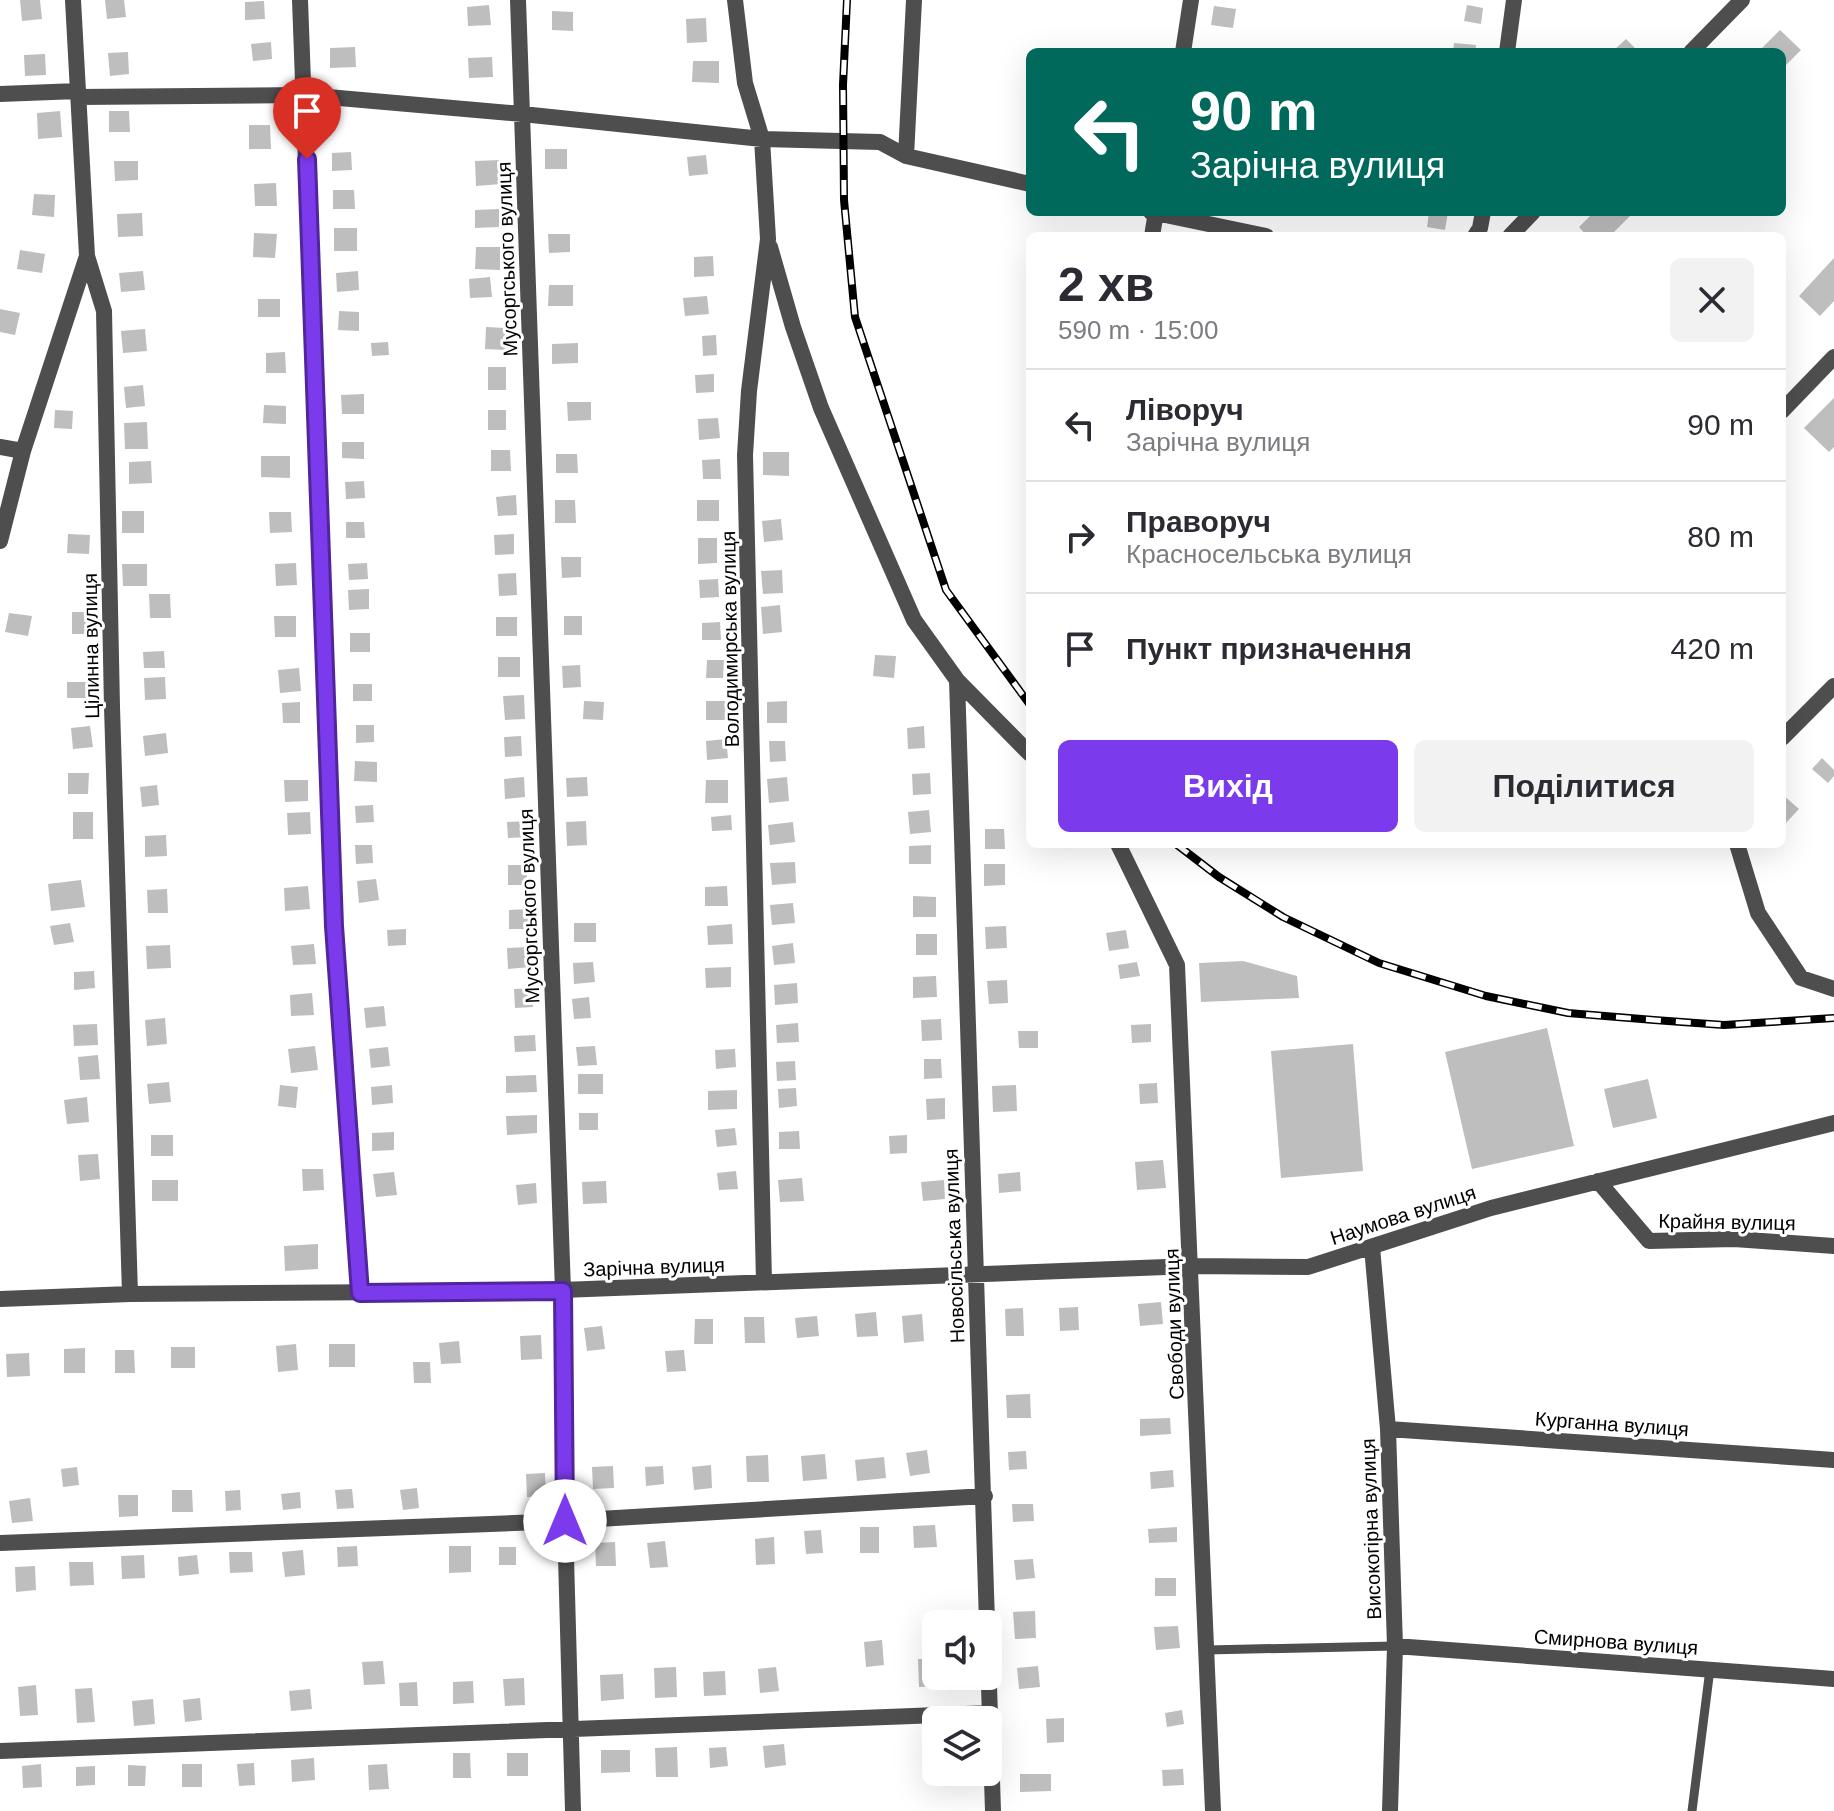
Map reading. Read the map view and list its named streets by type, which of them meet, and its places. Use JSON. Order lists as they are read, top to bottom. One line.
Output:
{"streets":{"street":["Мусоргського вулиця","Володимирська вулиця","Цілинна вулиця","Наумова вулиця","Крайня вулиця","Новосільська вулиця","Зарічна вулиця","Свободи вулиця","Курганна вулиця","Високогірна вулиця","Смирнова вулиця"]},"crossings":[["Мусоргського вулиця","Зарічна вулиця"],["Володимирська вулиця","Зарічна вулиця"],["Цілинна вулиця","Зарічна вулиця"],["Наумова вулиця","Крайня вулиця"],["Наумова вулиця","Новосільська вулиця"],["Наумова вулиця","Зарічна вулиця"],["Наумова вулиця","Свободи вулиця"],["Наумова вулиця","Високогірна вулиця"],["Новосільська вулиця","Зарічна вулиця"],["Курганна вулиця","Високогірна вулиця"],["Високогірна вулиця","Смирнова вулиця"]],"page":{"turn":["90 m","Зарічна вулиця"],"heading":["2 хв","590 m · 15:00"],"list":[{"name":"Ліворуч","note":"Зарічна вулиця","value":"90 m"},{"name":"Праворуч","note":"Красносельська вулиця","value":"80 m"},{"name":"Пункт призначення","value":"420 m"}],"buttons":["Вихід","Поділитися"]}}
